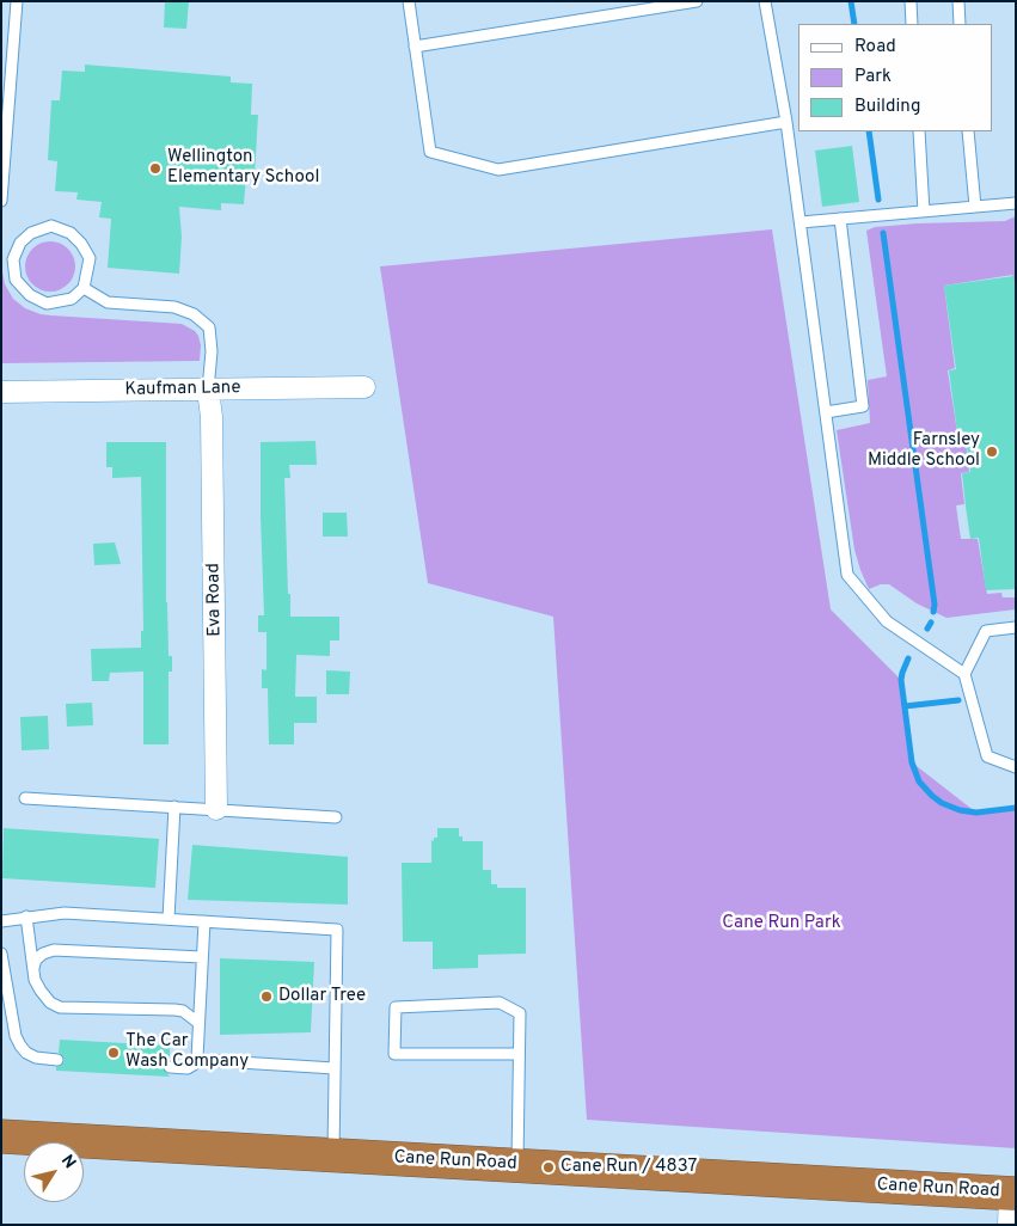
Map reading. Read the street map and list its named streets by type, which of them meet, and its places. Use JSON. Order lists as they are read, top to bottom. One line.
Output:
{"streets":{"highway":["Cane Run Road"],"street":["Kaufman Lane","Eva Road"]},"crossings":[["Kaufman Lane","Eva Road"]],"parks":["Cane Run Park"],"places":["Wellington Elementary School","Farnsley Middle School","Dollar Tree","The Car Wash Company","Cane Run / 4837"],"legend":["Road","Park","Building"],"north":"top right"}
